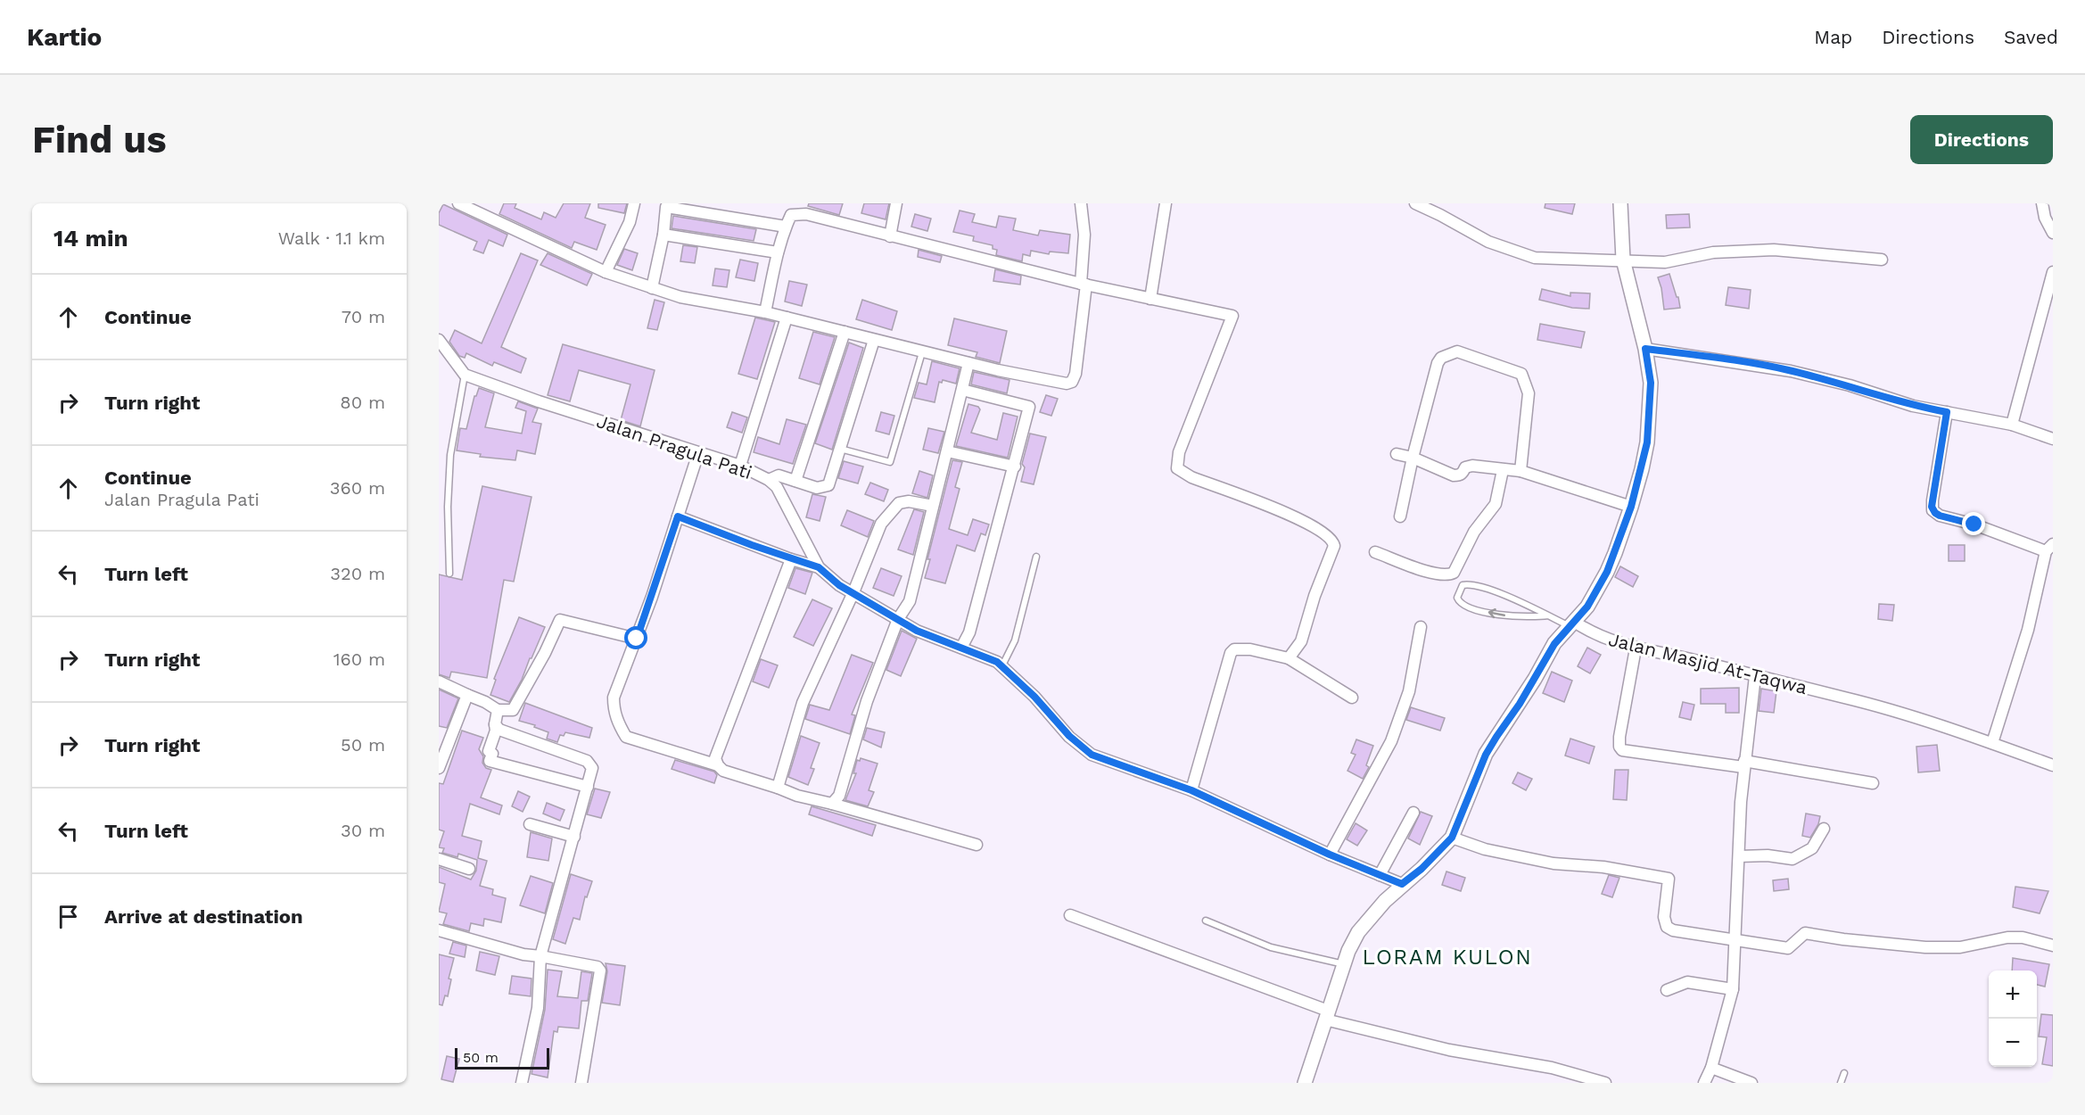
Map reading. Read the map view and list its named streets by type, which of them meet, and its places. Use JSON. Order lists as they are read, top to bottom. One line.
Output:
{"streets":{"street":["Jalan Pragula Pati","Jalan Masjid At-Taqwa"]},"districts":["LORAM KULON"],"scale_bar":"50 m","page":{"header":"Kartio","nav":["Map","Directions","Saved"],"buttons":"Directions","title":"Find us","heading":["14 min","Walk · 1.1 km"],"list":[["Continue","70 m"],["Turn right","80 m"],["Continue","Jalan Pragula Pati","360 m"],["Turn left","320 m"],["Turn right","160 m"],["Turn right","50 m"],["Turn left","30 m"],"Arrive at destination"],"map_buttons":["+","−"],"scale":"50 m"}}
